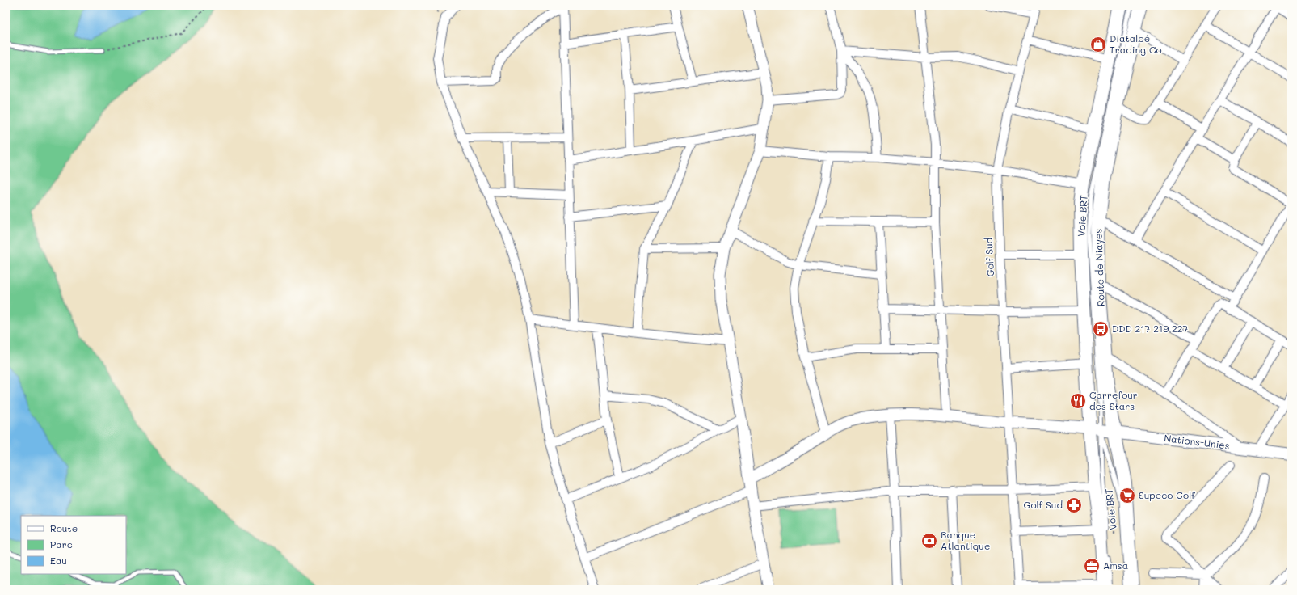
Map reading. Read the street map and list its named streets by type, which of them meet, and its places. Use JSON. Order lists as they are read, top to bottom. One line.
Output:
{"streets":{"main road":["Route de Niayes","Nations-Unies"],"street":["Golf Sud"],"lane":["Voie BRT"]},"crossings":[["Voie BRT","Route de Niayes"],["Voie BRT","Nations-Unies"],["Route de Niayes","Nations-Unies"]],"places":{"shop":["Diatalbé Trading Co"],"bus stop":["DDD 217 219 227"],"restaurant":["Carrefour des Stars"],"supermarket":["Supeco Golf"],"pharmacy":["Golf Sud"],"bank":["Banque Atlantique"],"office":["Amsa"]},"legend":["Route","Parc","Eau"]}
